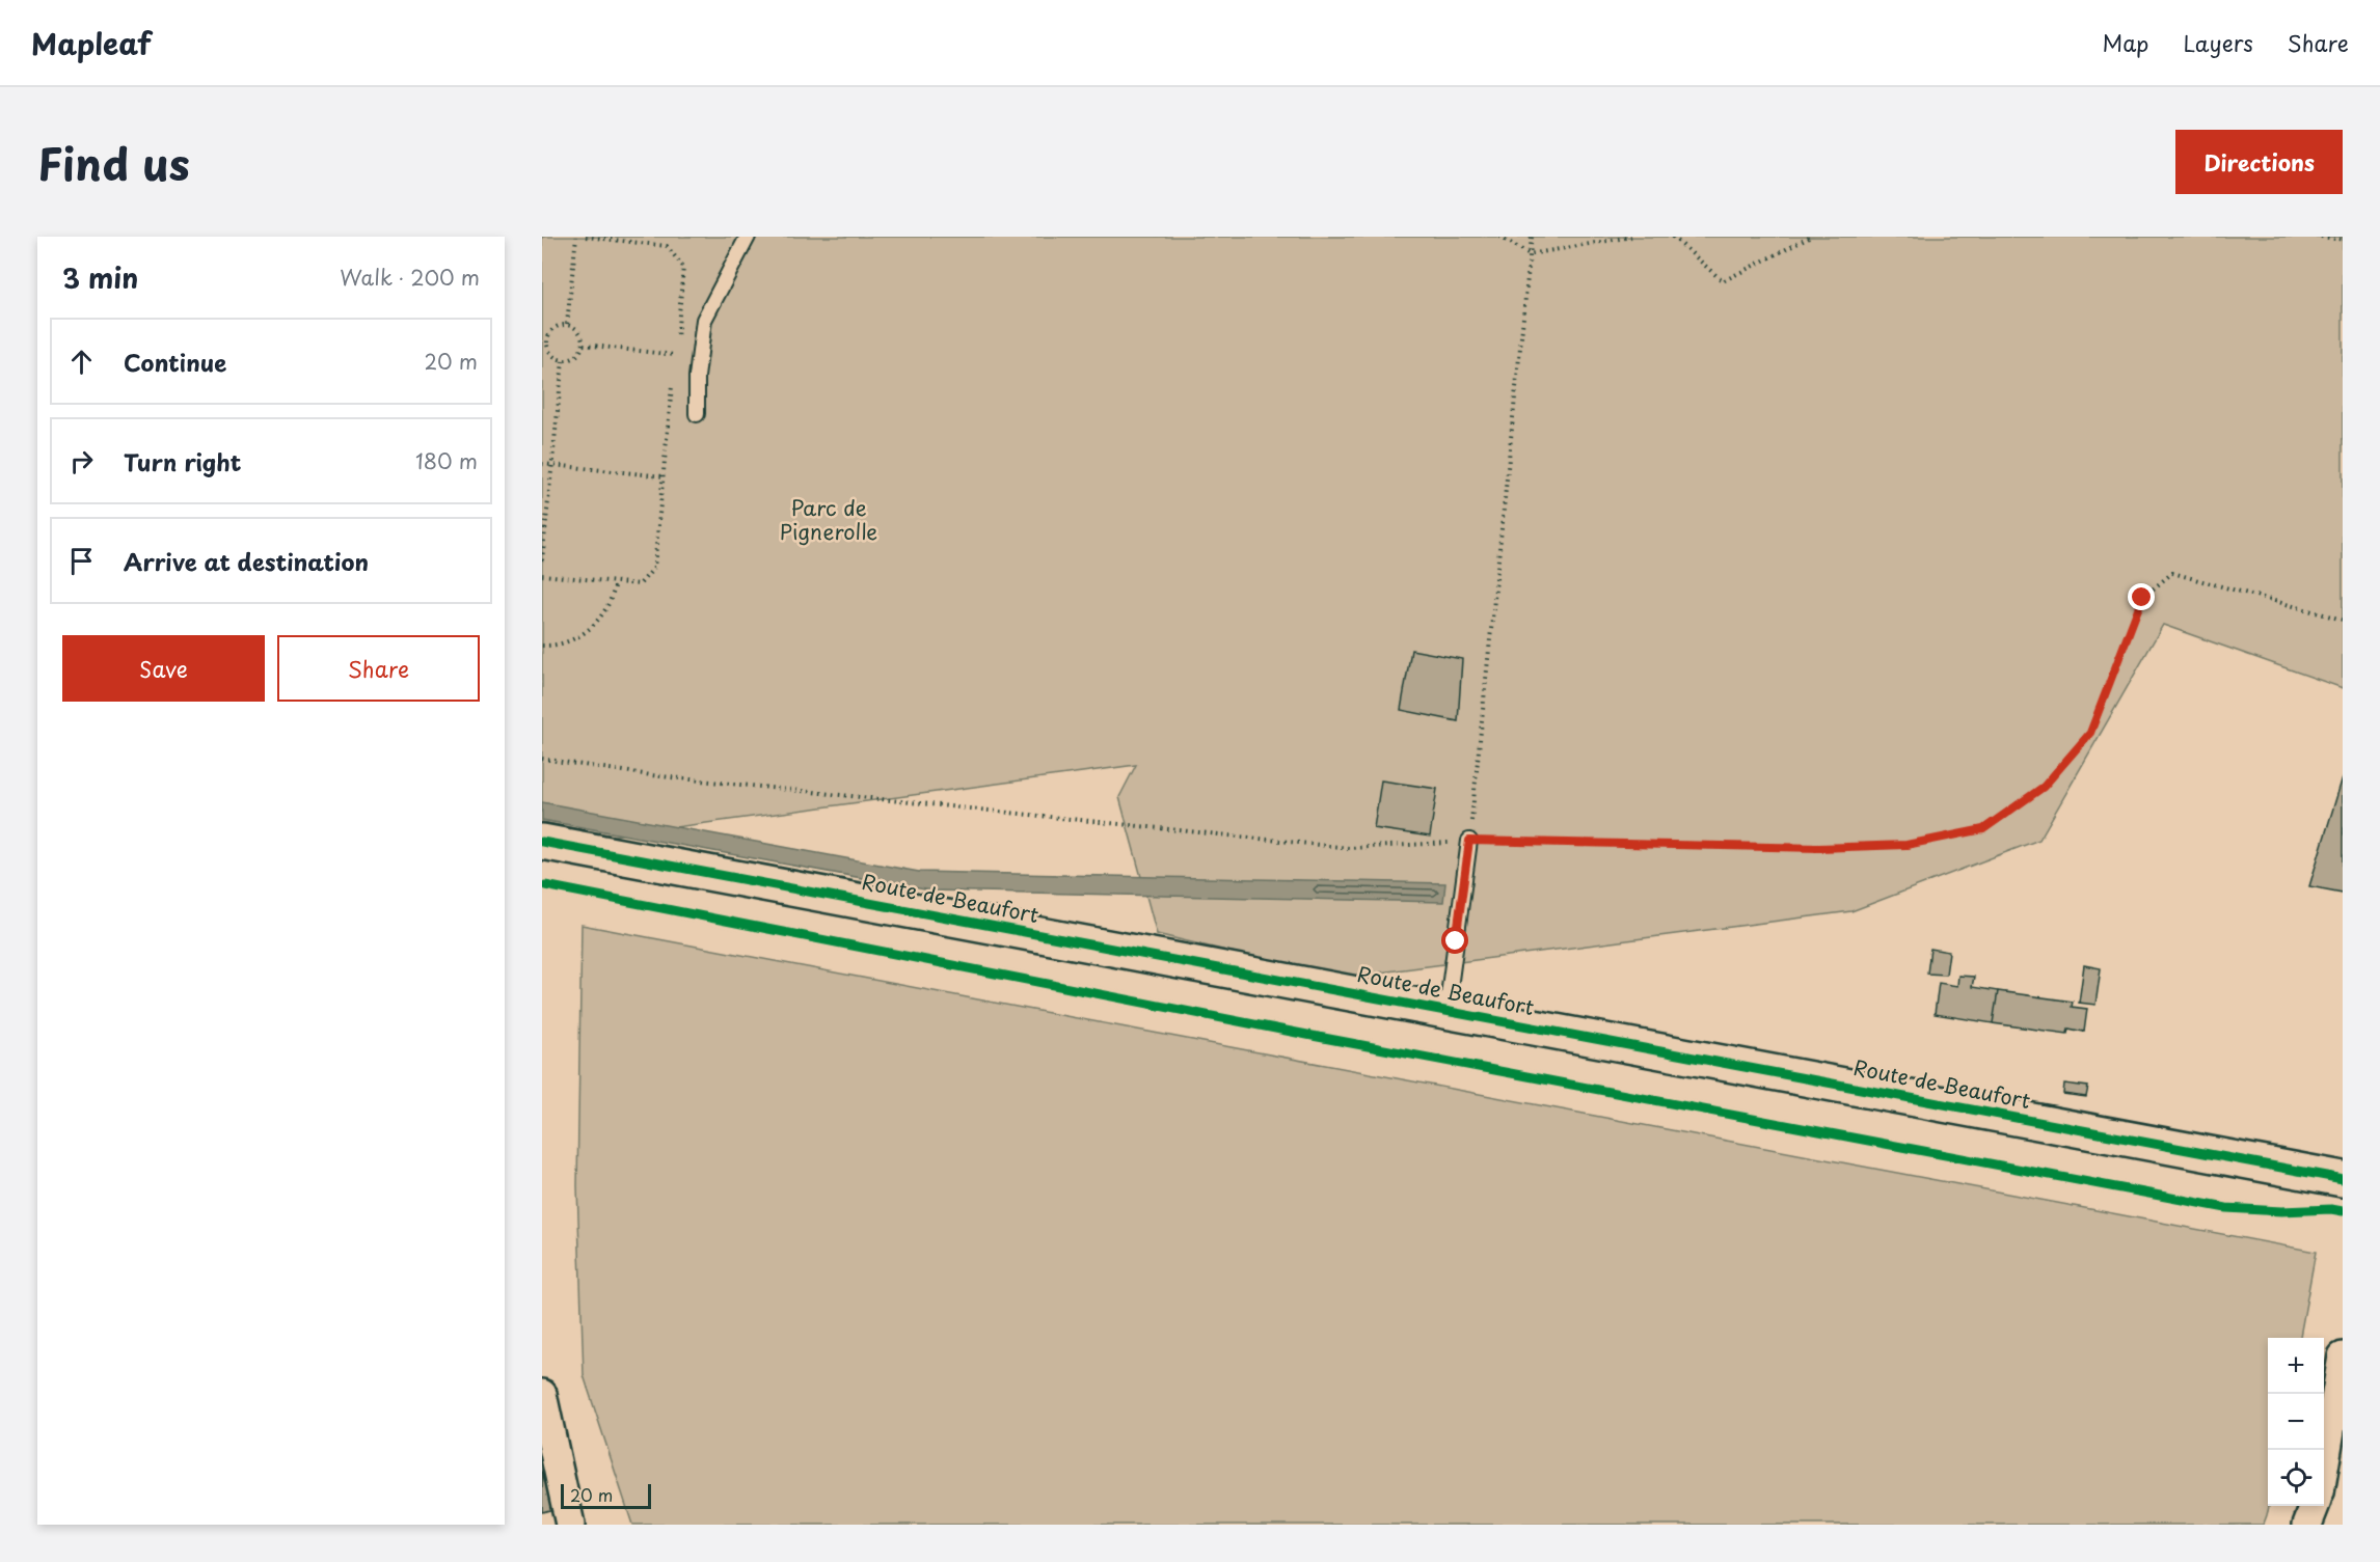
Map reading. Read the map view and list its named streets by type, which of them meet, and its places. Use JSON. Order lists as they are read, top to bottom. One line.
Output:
{"streets":{"street":["Route de Beaufort"]},"parks":["Parc de Pignerolle"],"scale_bar":"20 m","page":{"header":"Mapleaf","nav":["Map","Layers","Share"],"title":"Find us","buttons":["Directions",["Save","Share"]],"heading":["3 min","Walk · 200 m"],"list":[["Continue","20 m"],["Turn right","180 m"],"Arrive at destination"],"map_buttons":["+","−"],"scale":"20 m"}}
